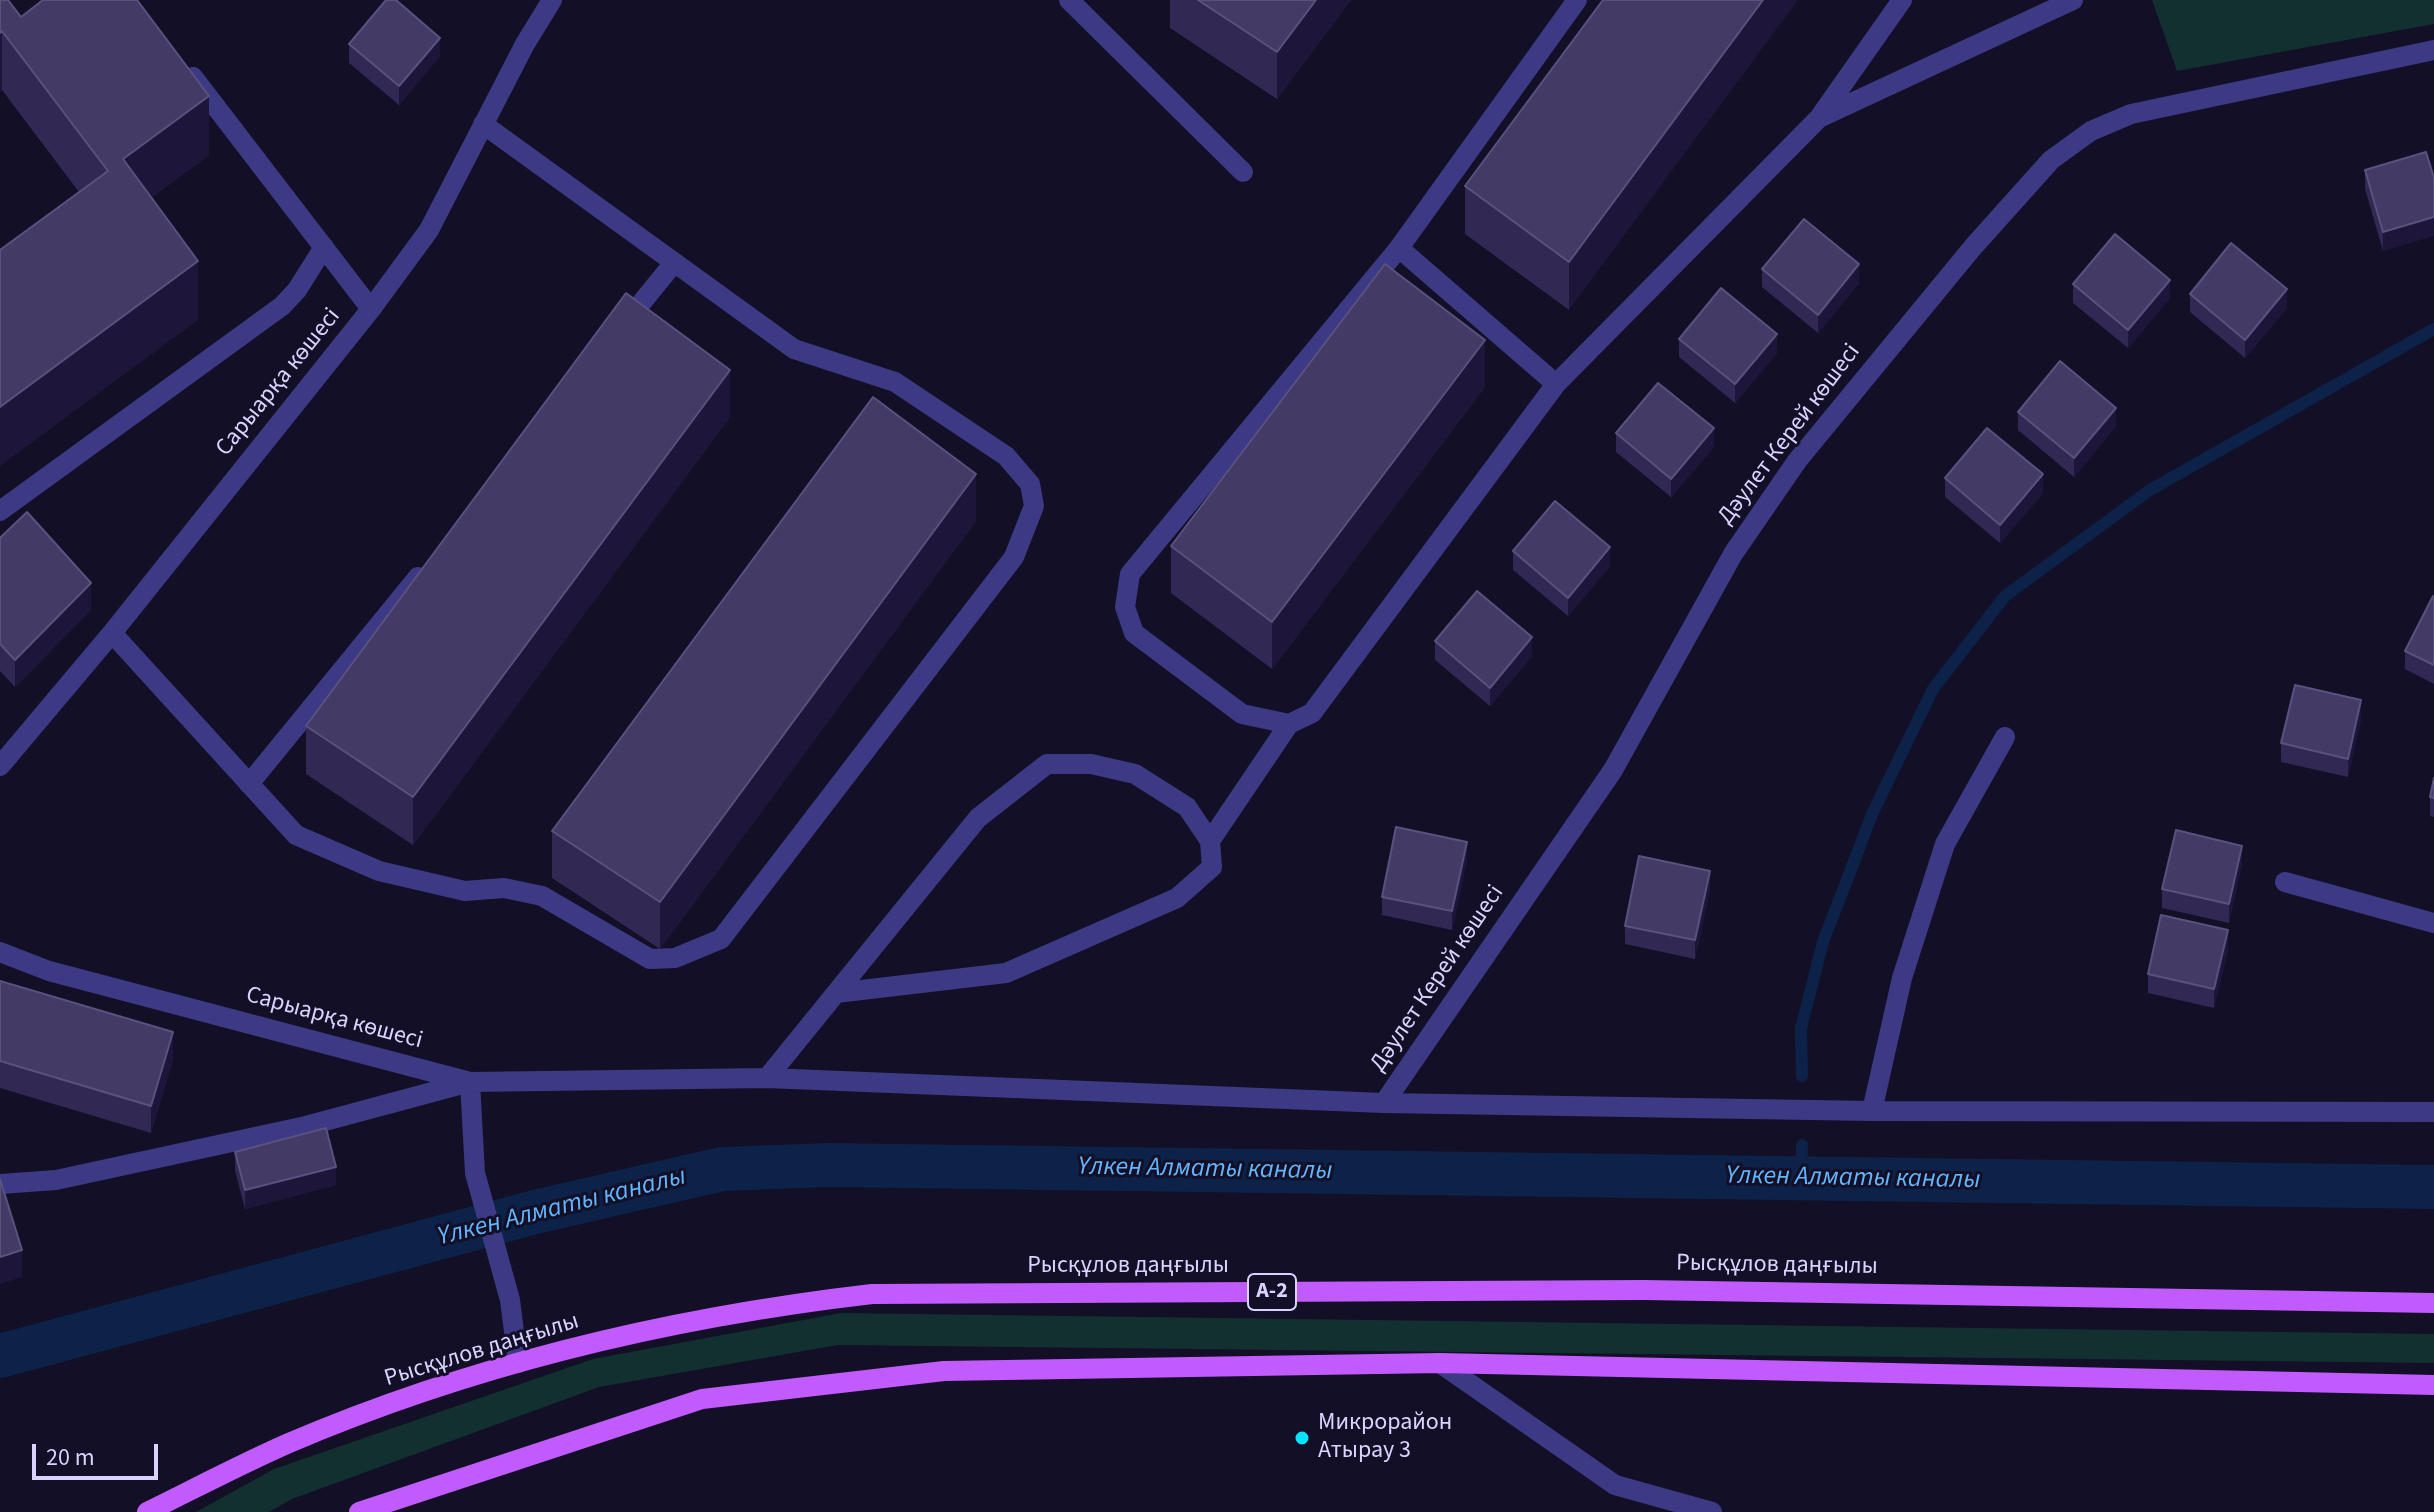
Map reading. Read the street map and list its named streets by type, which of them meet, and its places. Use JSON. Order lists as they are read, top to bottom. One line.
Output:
{"streets":{"main road":["Рысқұлов даңғылы","A-2"],"street":["Сарыарқа көшесі","Дәулет Керей көшесі"]},"water":["Үлкен Алматы каналы"],"places":["Микрорайон Атырау 3"],"scale_bar":"20 m"}
